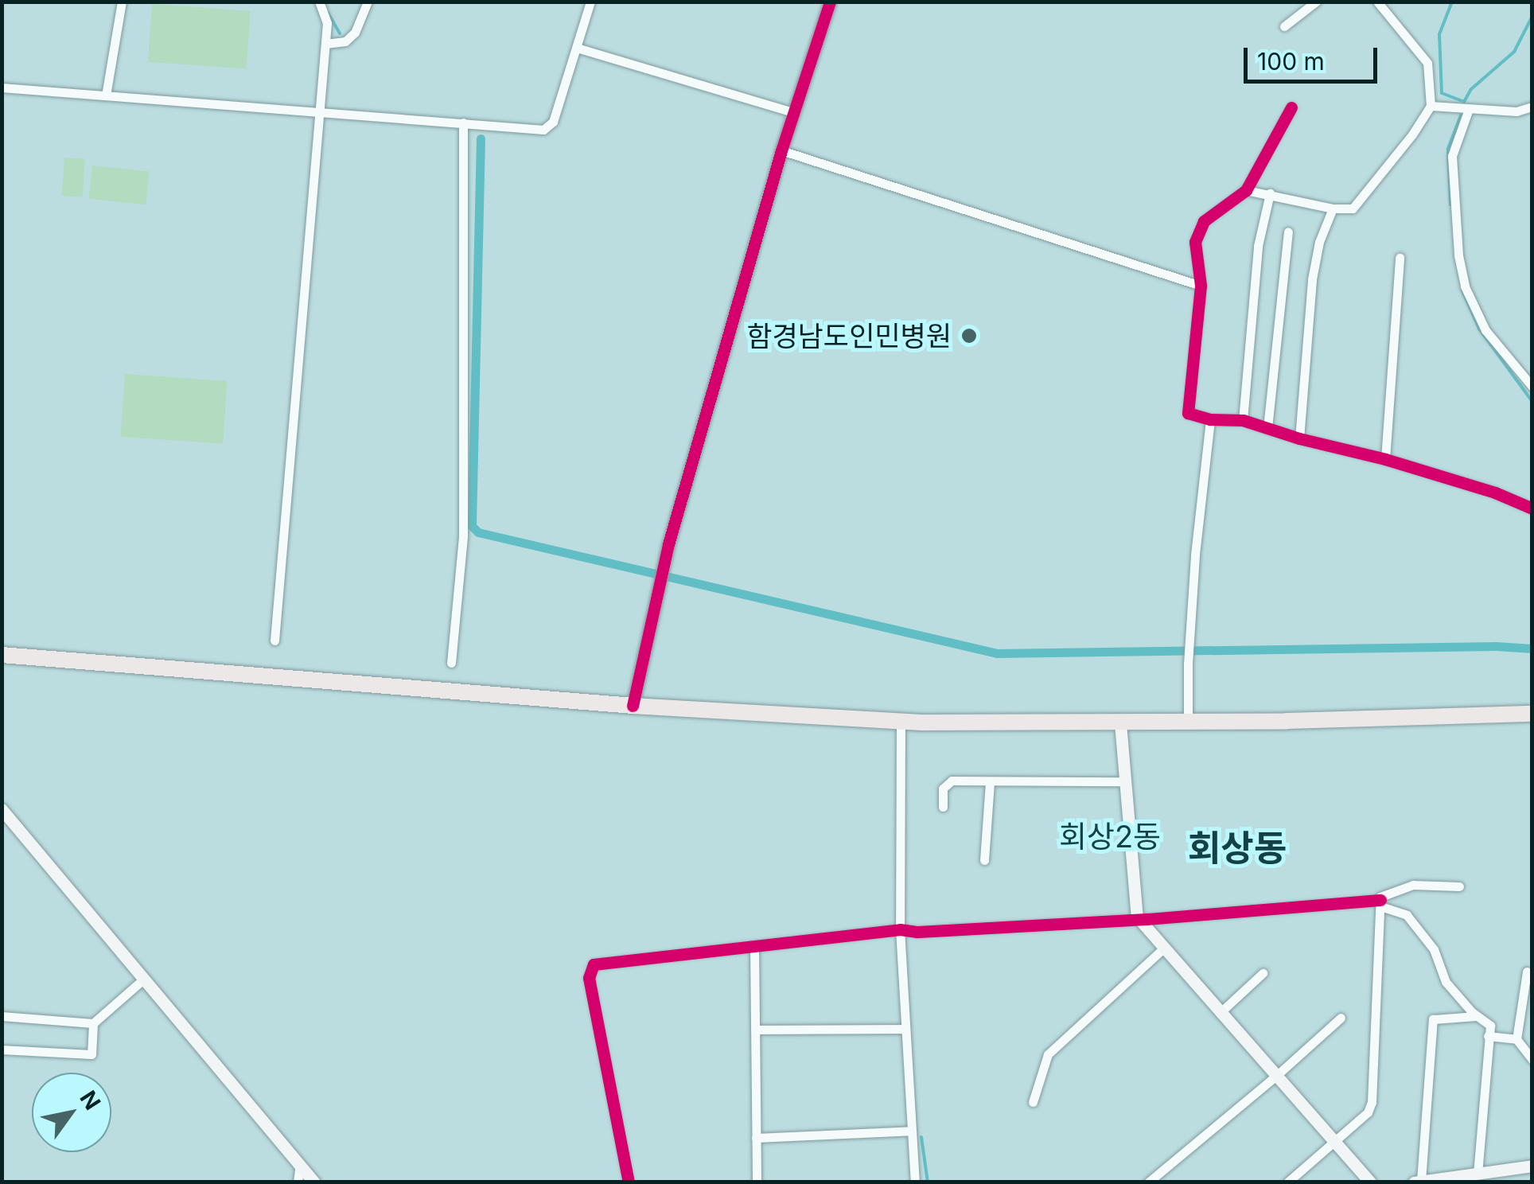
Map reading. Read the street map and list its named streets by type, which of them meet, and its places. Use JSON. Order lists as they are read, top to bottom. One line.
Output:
{"districts":["회상2동","회상동"],"places":["함경남도인민병원"],"scale_bar":"100 m","north":"top right"}
